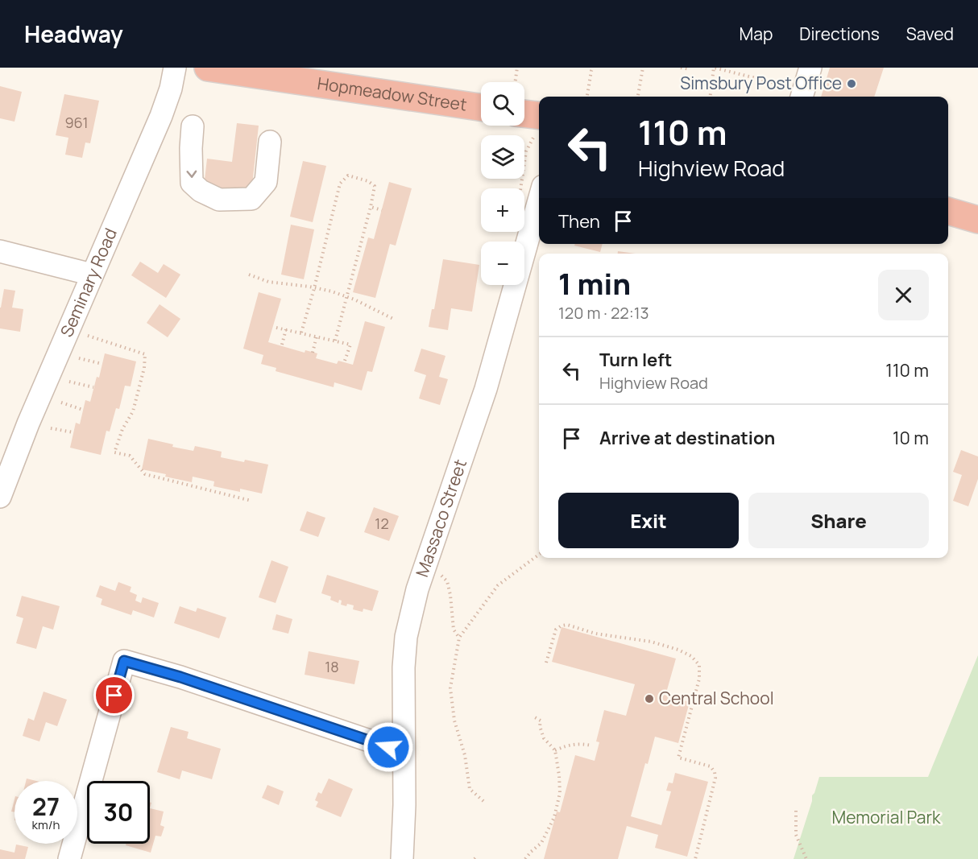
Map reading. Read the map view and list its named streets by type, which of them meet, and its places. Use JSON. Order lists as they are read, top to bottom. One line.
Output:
{"streets":{"highway":["Hopmeadow Street"],"street":["Seminary Road","Massaco Street"]},"parks":["Memorial Park"],"places":["Simsbury Post Office","Central School"],"house_numbers":["961","12","18"],"page":{"header":"Headway","nav":["Map","Directions","Saved"],"map_buttons":["+","−"],"turn":["110 m","Highview Road"],"then":"Then","heading":["1 min","120 m · 22:13"],"list":[{"name":"Turn left","note":"Highview Road","value":"110 m"},{"name":"Arrive at destination","value":"10 m"}],"buttons":["Exit","Share"],"speed":"27 km/h","limit":"30"}}
